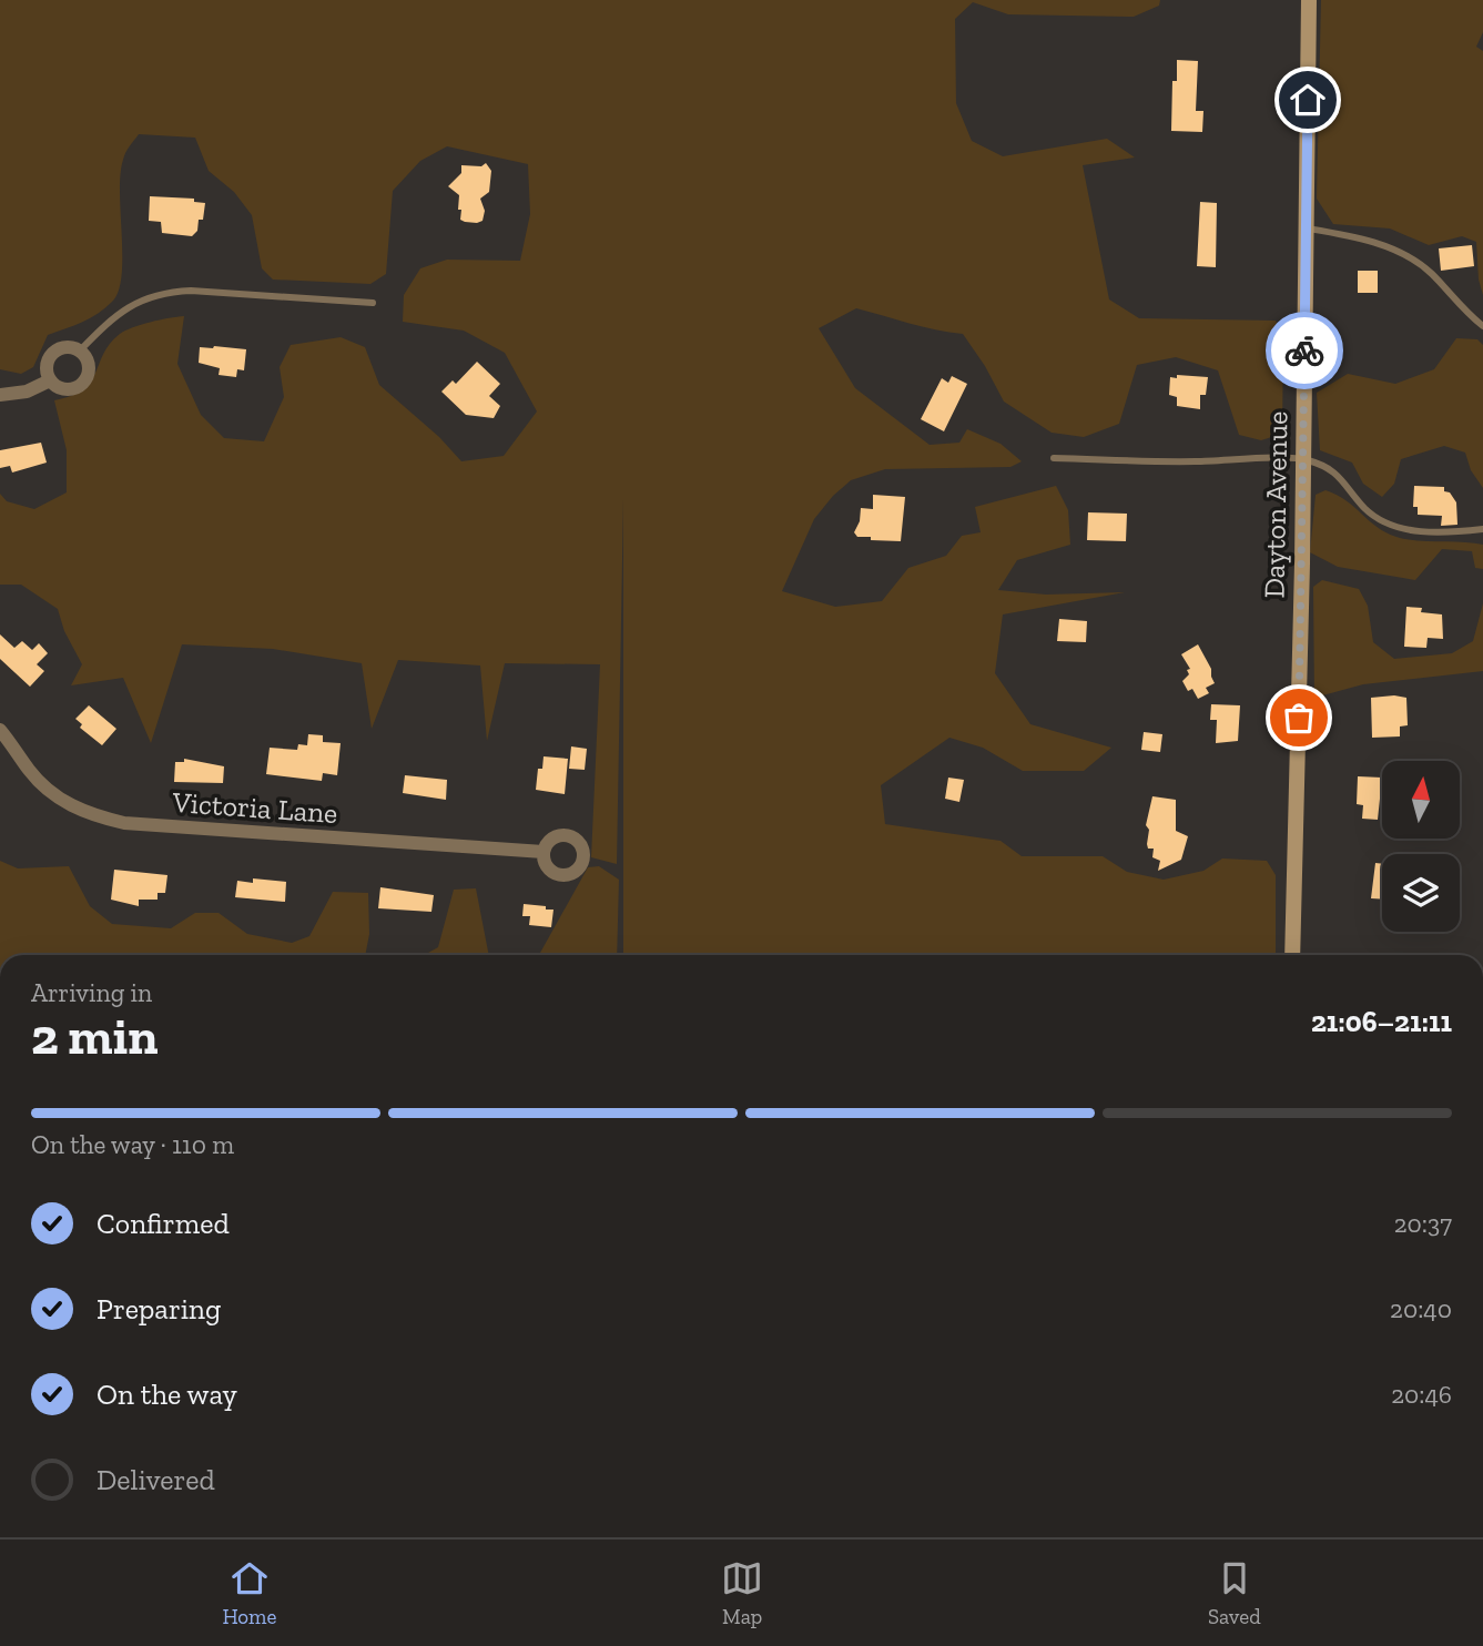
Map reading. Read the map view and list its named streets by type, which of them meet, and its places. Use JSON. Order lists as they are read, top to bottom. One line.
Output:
{"streets":{"street":["Dayton Avenue","Victoria Lane"]},"north":"top","page":{"heading":["2 min","Arriving in","21:06–21:11"],"bar":"On the way · 110 m","list":[["Confirmed","20:37"],["Preparing","20:40"],["On the way","20:46"],"Delivered"],"tabs":["Home","Map","Saved"]}}
